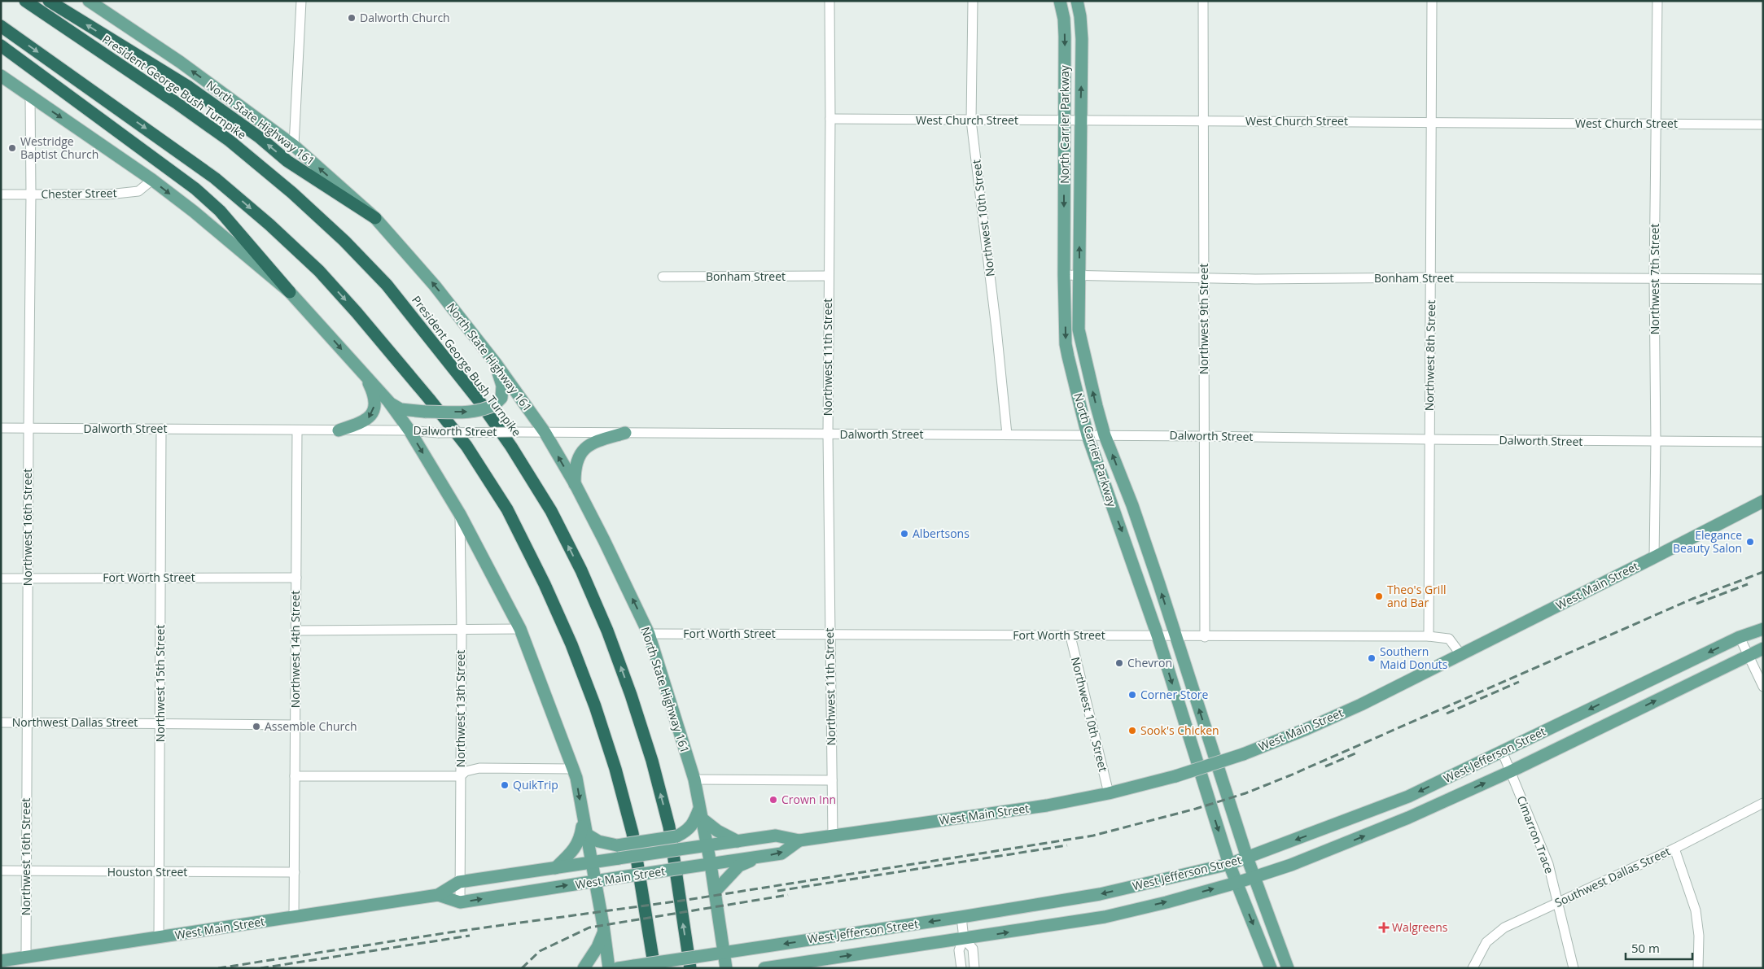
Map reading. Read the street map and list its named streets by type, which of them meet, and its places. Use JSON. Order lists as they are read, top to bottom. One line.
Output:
{"streets":{"highway":["President George Bush Turnpike"],"main road":["North State Highway 161","North Carrier Parkway","West Main Street","West Jefferson Street"],"street":["West Church Street","Chester Street","Northwest 10th Street","Bonham Street","Northwest 7th Street","Northwest 9th Street","Northwest 8th Street","Northwest 11th Street","Dalworth Street","Northwest 16th Street","Fort Worth Street","Northwest 14th Street","Northwest 15th Street","Northwest 13th Street","Northwest Dallas Street","Cimarron Trace","Houston Street","Southwest Dallas Street"]},"crossings":[["West Church Street","North Carrier Parkway"],["West Church Street","Northwest 10th Street"],["West Church Street","Northwest 7th Street"],["West Church Street","Northwest 9th Street"],["West Church Street","Northwest 8th Street"],["West Church Street","Northwest 11th Street"],["North State Highway 161","Dalworth Street"],["North State Highway 161","Fort Worth Street"],["North State Highway 161","West Main Street"],["North State Highway 161","West Jefferson Street"],["North Carrier Parkway","Bonham Street"],["North Carrier Parkway","Dalworth Street"],["North Carrier Parkway","Fort Worth Street"],["North Carrier Parkway","West Jefferson Street"],["Chester Street","Northwest 16th Street"],["Northwest 10th Street","Dalworth Street"],["Northwest 10th Street","Fort Worth Street"],["Northwest 10th Street","West Main Street"],["Bonham Street","Northwest 7th Street"],["Bonham Street","Northwest 9th Street"],["Bonham Street","Northwest 8th Street"],["Bonham Street","Northwest 11th Street"],["Northwest 7th Street","Dalworth Street"],["Northwest 7th Street","West Main Street"],["Northwest 9th Street","Dalworth Street"],["Northwest 9th Street","Fort Worth Street"],["Northwest 8th Street","Dalworth Street"],["Northwest 8th Street","Fort Worth Street"],["Northwest 11th Street","Dalworth Street"],["Northwest 11th Street","Fort Worth Street"],["Northwest 11th Street","West Main Street"],["Dalworth Street","Northwest 16th Street"],["Dalworth Street","Northwest 14th Street"],["Dalworth Street","Northwest 15th Street"],["Northwest 16th Street","Fort Worth Street"],["Northwest 16th Street","West Main Street"],["Northwest 16th Street","Northwest Dallas Street"],["Northwest 16th Street","Houston Street"],["Fort Worth Street","West Main Street"],["Fort Worth Street","Northwest 14th Street"],["Fort Worth Street","Northwest 15th Street"],["West Main Street","Northwest 14th Street"],["West Main Street","Northwest 15th Street"],["West Main Street","Northwest 13th Street"],["Northwest 14th Street","Northwest Dallas Street"],["Northwest 14th Street","Houston Street"],["Northwest 15th Street","Northwest Dallas Street"],["Northwest 15th Street","Houston Street"],["West Jefferson Street","Cimarron Trace"],["Cimarron Trace","Southwest Dallas Street"]],"one_way":["North State Highway 161"],"places":{"other":["Dalworth Church","Westridge Baptist Church","Albertsons","Elegance Beauty Salon","Theo's Grill and Bar","Southern Maid Donuts","Chevron","Corner Store","Assemble Church","Sook's Chicken","QuikTrip","Crown Inn"],"health":["Walgreens"]},"scale_bar":"50 m"}
